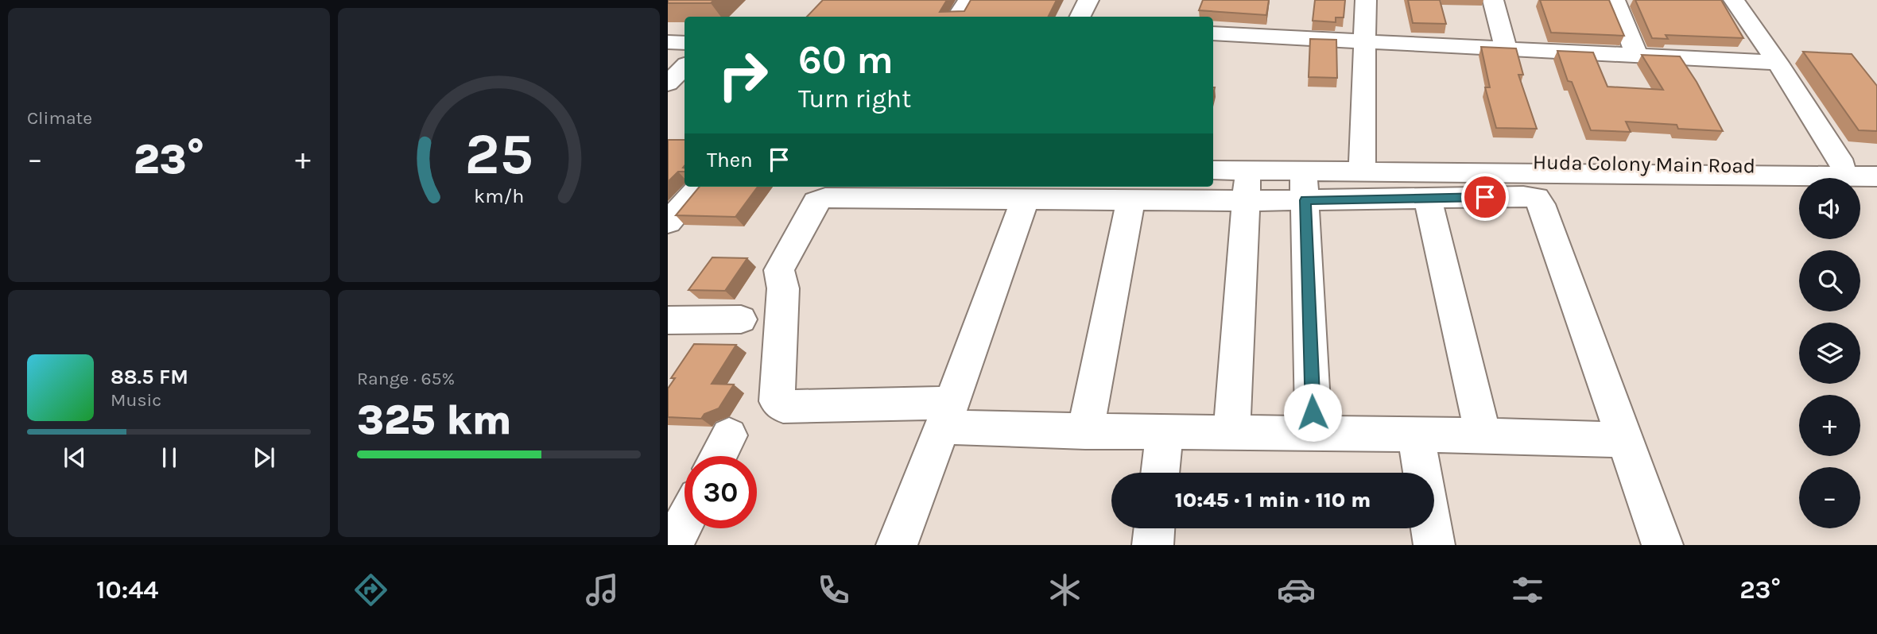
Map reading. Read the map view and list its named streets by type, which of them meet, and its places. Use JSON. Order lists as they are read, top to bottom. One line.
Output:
{"streets":{"street":["Huda Colony Main Road"]},"page":{"tile":["Climate",["Range · 65%","325 km"]],"turn":["60 m","Turn right"],"then":"Then","heat":["−","23°","+"],"map_buttons":["+","−"],"song":["88.5 FM","Music"],"limit":"30","trip":"10:45 · 1 min · 110 m","tabs":["10:44","23°"],"gauge":["25","km/h"]}}
